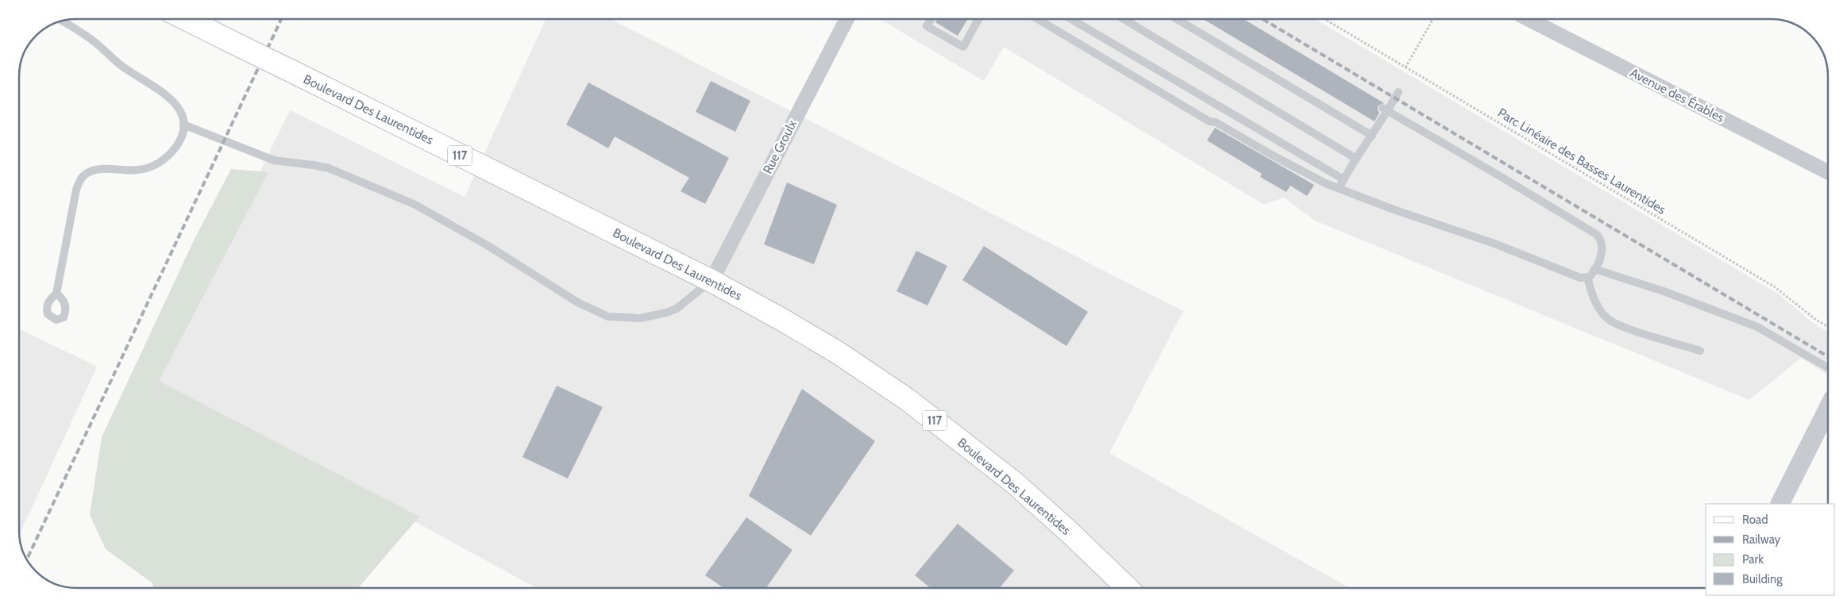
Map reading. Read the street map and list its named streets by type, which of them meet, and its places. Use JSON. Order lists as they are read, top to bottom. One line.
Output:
{"streets":{"main road":["Boulevard Des Laurentides","117"],"street":["Avenue des Érables","Rue Groulx"],"path":["Parc Linéaire des Basses Laurentides"]},"crossings":[["Boulevard Des Laurentides","Rue Groulx"]],"legend":["Road","Railway","Park","Building"]}
